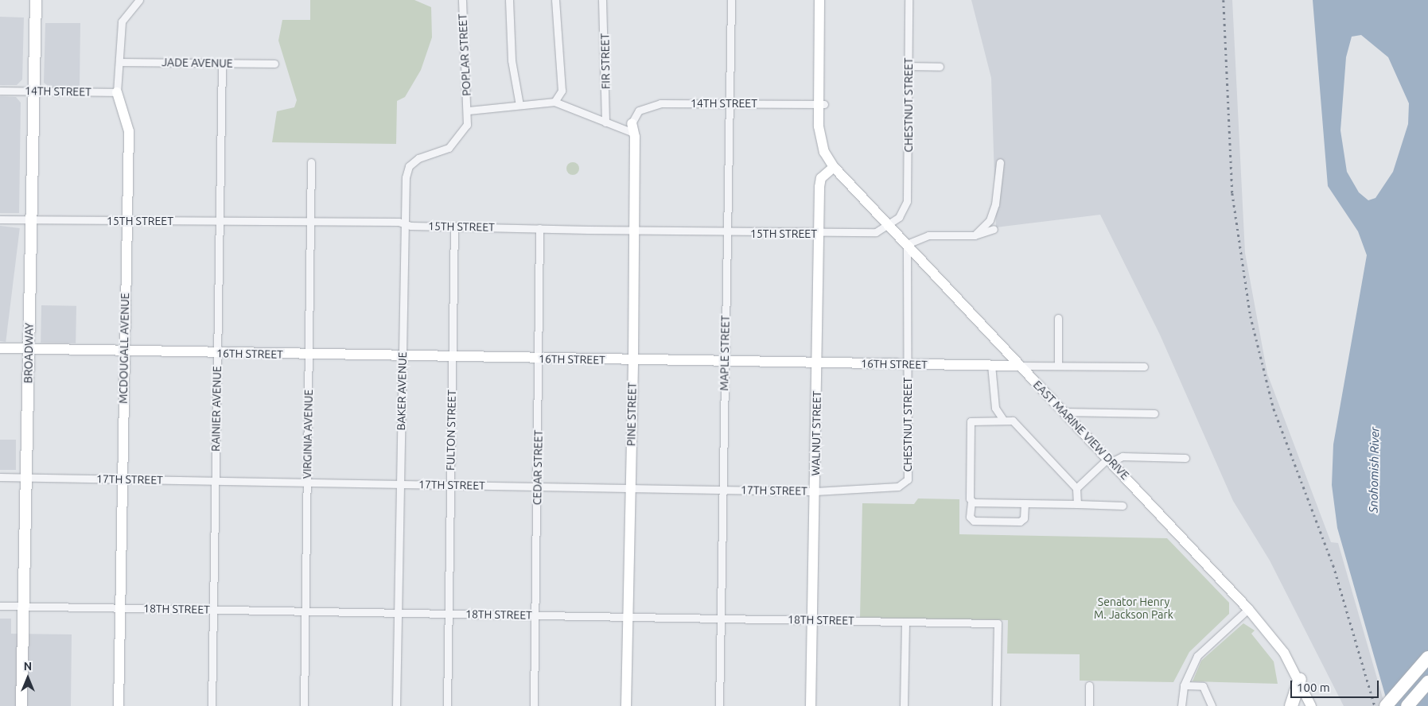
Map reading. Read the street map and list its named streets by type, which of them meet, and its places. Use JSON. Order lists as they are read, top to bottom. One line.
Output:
{"streets":{"main road":["BROADWAY"],"street":["POPLAR STREET","FIR STREET","JADE AVENUE","14TH STREET","CHESTNUT STREET","15TH STREET","MCDOUGALL AVENUE","MAPLE STREET","16TH STREET","BAKER AVENUE","RAINIER AVENUE","PINE STREET","FULTON STREET","EAST MARINE VIEW DRIVE","WALNUT STREET","VIRGINIA AVENUE","CEDAR STREET","17TH STREET","18TH STREET"]},"crossings":[["POPLAR STREET","BAKER AVENUE"],["JADE AVENUE","MCDOUGALL AVENUE"],["JADE AVENUE","RAINIER AVENUE"],["14TH STREET","MCDOUGALL AVENUE"],["14TH STREET","BROADWAY"],["14TH STREET","MAPLE STREET"],["14TH STREET","PINE STREET"],["14TH STREET","EAST MARINE VIEW DRIVE"],["CHESTNUT STREET","15TH STREET"],["CHESTNUT STREET","16TH STREET"],["CHESTNUT STREET","EAST MARINE VIEW DRIVE"],["CHESTNUT STREET","17TH STREET"],["15TH STREET","MCDOUGALL AVENUE"],["15TH STREET","BROADWAY"],["15TH STREET","MAPLE STREET"],["15TH STREET","BAKER AVENUE"],["15TH STREET","RAINIER AVENUE"],["15TH STREET","PINE STREET"],["15TH STREET","FULTON STREET"],["15TH STREET","EAST MARINE VIEW DRIVE"],["15TH STREET","WALNUT STREET"],["15TH STREET","VIRGINIA AVENUE"],["15TH STREET","CEDAR STREET"],["MCDOUGALL AVENUE","16TH STREET"],["MCDOUGALL AVENUE","17TH STREET"],["MCDOUGALL AVENUE","18TH STREET"],["BROADWAY","16TH STREET"],["BROADWAY","17TH STREET"],["BROADWAY","18TH STREET"],["MAPLE STREET","16TH STREET"],["MAPLE STREET","17TH STREET"],["MAPLE STREET","18TH STREET"],["16TH STREET","BAKER AVENUE"],["16TH STREET","RAINIER AVENUE"],["16TH STREET","PINE STREET"],["16TH STREET","FULTON STREET"],["16TH STREET","EAST MARINE VIEW DRIVE"],["16TH STREET","WALNUT STREET"],["16TH STREET","VIRGINIA AVENUE"],["16TH STREET","CEDAR STREET"],["BAKER AVENUE","17TH STREET"],["BAKER AVENUE","18TH STREET"],["RAINIER AVENUE","17TH STREET"],["RAINIER AVENUE","18TH STREET"],["PINE STREET","17TH STREET"],["PINE STREET","18TH STREET"],["FULTON STREET","17TH STREET"],["FULTON STREET","18TH STREET"],["EAST MARINE VIEW DRIVE","WALNUT STREET"],["WALNUT STREET","17TH STREET"],["WALNUT STREET","18TH STREET"],["VIRGINIA AVENUE","17TH STREET"],["VIRGINIA AVENUE","18TH STREET"],["CEDAR STREET","17TH STREET"],["CEDAR STREET","18TH STREET"]],"water":["Snohomish River"],"parks":["Senator Henry M. Jackson Park"],"scale_bar":"100 m","north":"top"}
